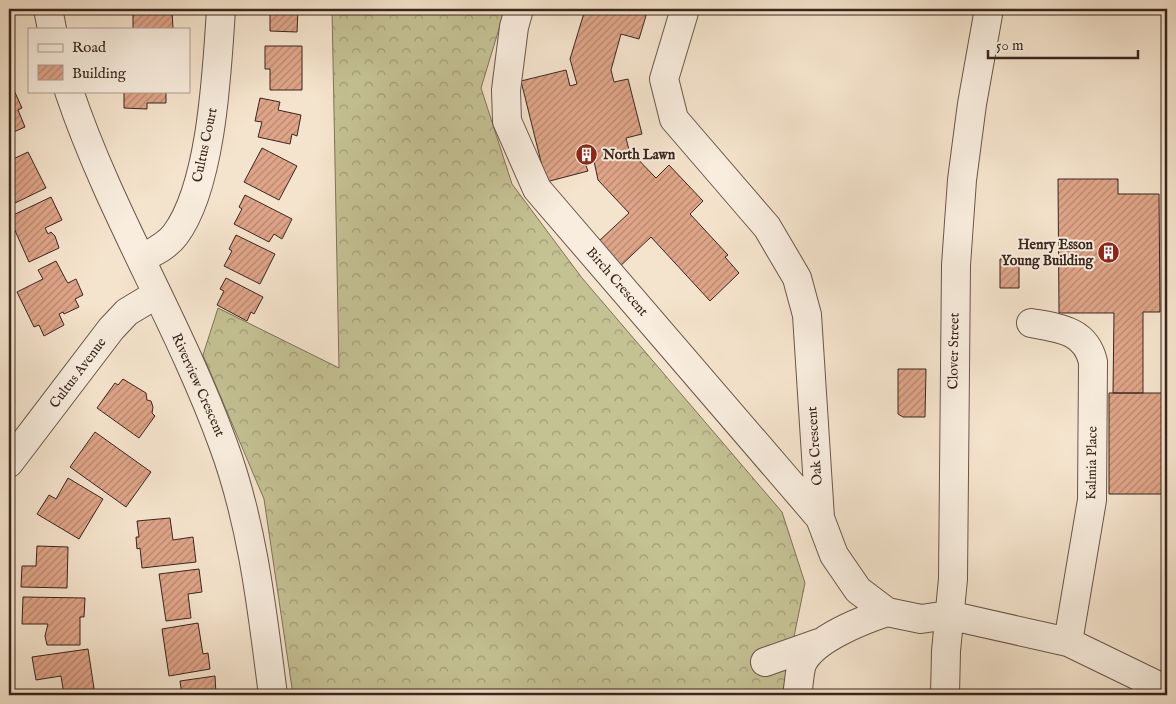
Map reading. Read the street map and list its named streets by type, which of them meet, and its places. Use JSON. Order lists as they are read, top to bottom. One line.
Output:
{"streets":{"street":["Cultus Court","Birch Crescent","Clover Street","Cultus Avenue","Riverview Crescent","Oak Crescent","Kalmia Place"]},"crossings":[["Cultus Court","Riverview Crescent"],["Birch Crescent","Oak Crescent"],["Clover Street","Oak Crescent"],["Cultus Avenue","Riverview Crescent"],["Oak Crescent","Kalmia Place"]],"places":{"building":["North Lawn","Henry Esson Young Building"]},"legend":["Road","Building"],"scale_bar":"50 m"}
